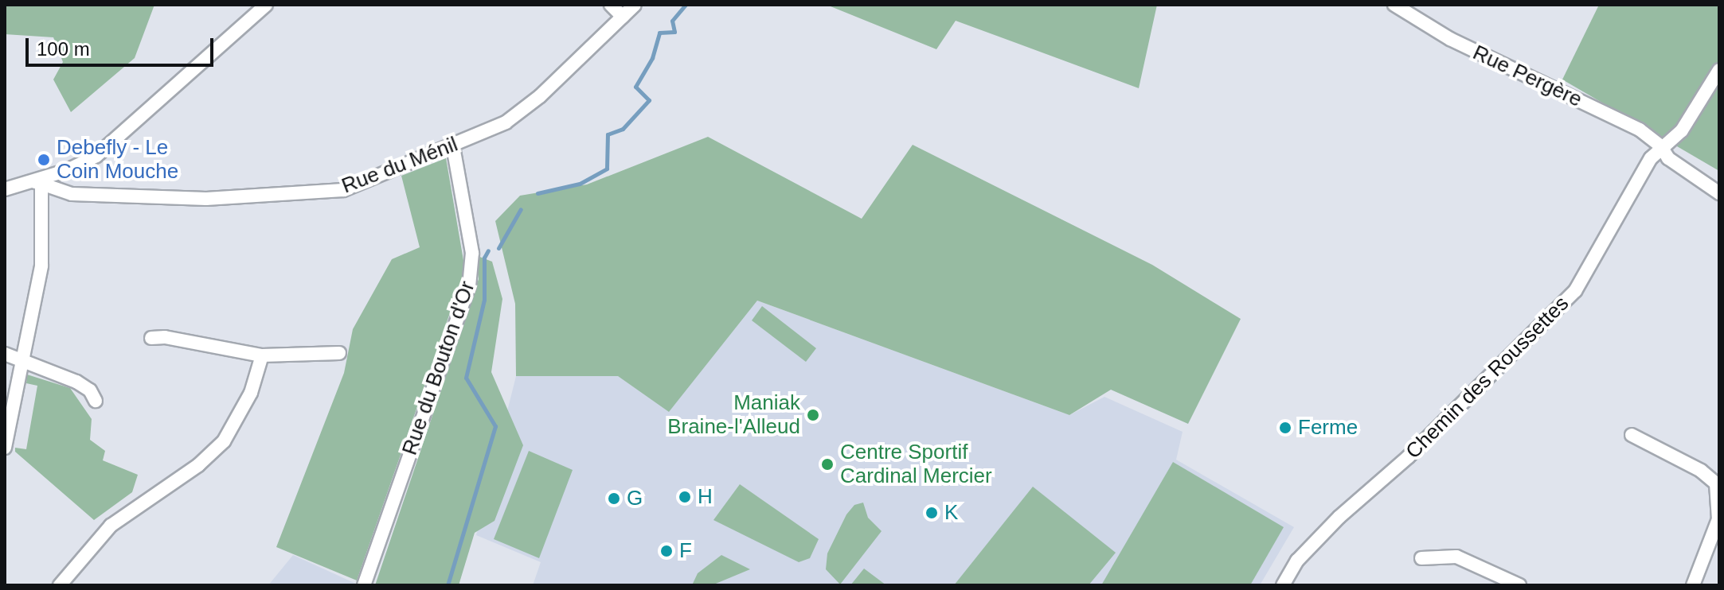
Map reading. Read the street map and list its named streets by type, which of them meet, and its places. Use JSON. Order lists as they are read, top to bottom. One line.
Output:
{"streets":{"street":["Rue Pergère","Rue du Ménil","Rue du Bouton d'Or","Chemin des Roussettes"]},"crossings":[["Rue Pergère","Chemin des Roussettes"],["Rue du Ménil","Rue du Bouton d'Or"]],"places":["Debefly - Le Coin Mouche","Maniak Braine-l'Alleud","Ferme","Centre Sportif Cardinal Mercier","H","G","K","F"],"scale_bar":"100 m"}
